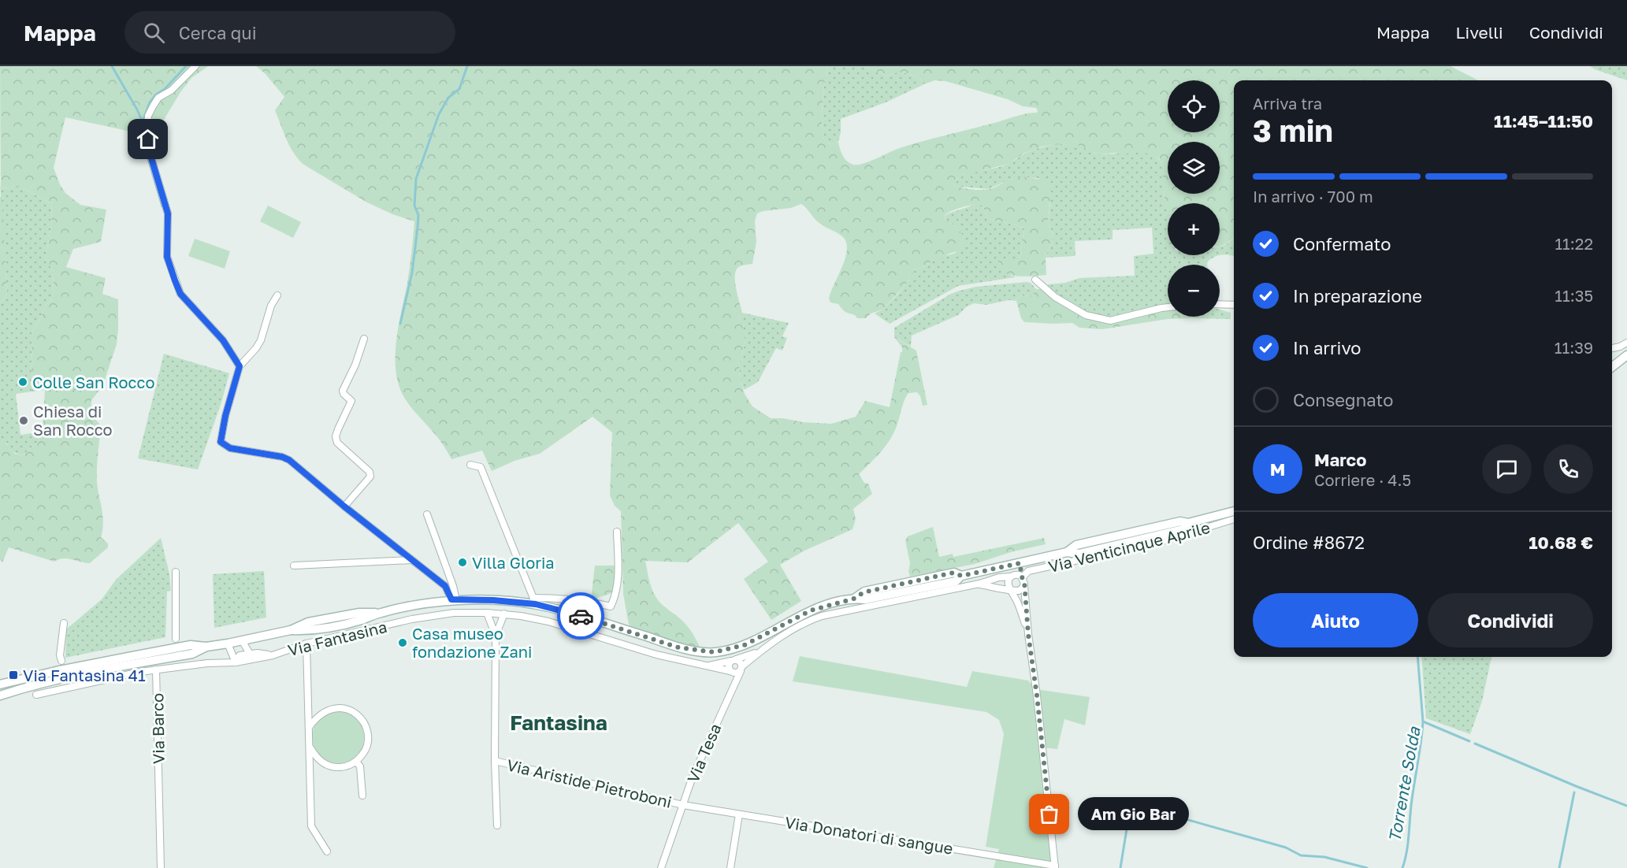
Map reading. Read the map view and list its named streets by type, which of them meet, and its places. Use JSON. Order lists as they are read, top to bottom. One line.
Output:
{"streets":{"street":["Via Venticinque Aprile","Via Fantasina","Via Barco","Via Tesa","Via Aristide Pietroboni","Via Donatori di sangue"]},"crossings":[["Via Venticinque Aprile","Via Fantasina"],["Via Fantasina","Via Tesa"],["Via Fantasina","Via Aristide Pietroboni"],["Via Tesa","Via Aristide Pietroboni"],["Via Tesa","Via Donatori di sangue"],["Via Aristide Pietroboni","Via Donatori di sangue"]],"districts":["Fantasina"],"water":["Torrente Solda"],"places":{"other":["Colle San Rocco","Chiesa di San Rocco","Villa Gloria","Casa museo fondazione Zani","Am Gio Bar"],"transit":["Via Fantasina 41"]},"page":{"header":"Mappa","search":"Cerca qui","nav":["Mappa","Livelli","Condividi"],"map_buttons":["+","−"],"heading":["3 min","Arriva tra","11:45–11:50"],"panel":["Marco","Corriere · 4.5","Ordine #8672","10.68 €"],"bar":"In arrivo · 700 m","list":[["Confermato","11:22"],["In preparazione","11:35"],["In arrivo","11:39"],"Consegnato"],"round":"M","buttons":["Aiuto","Condividi"],"bubble":"Am Gio Bar"}}
